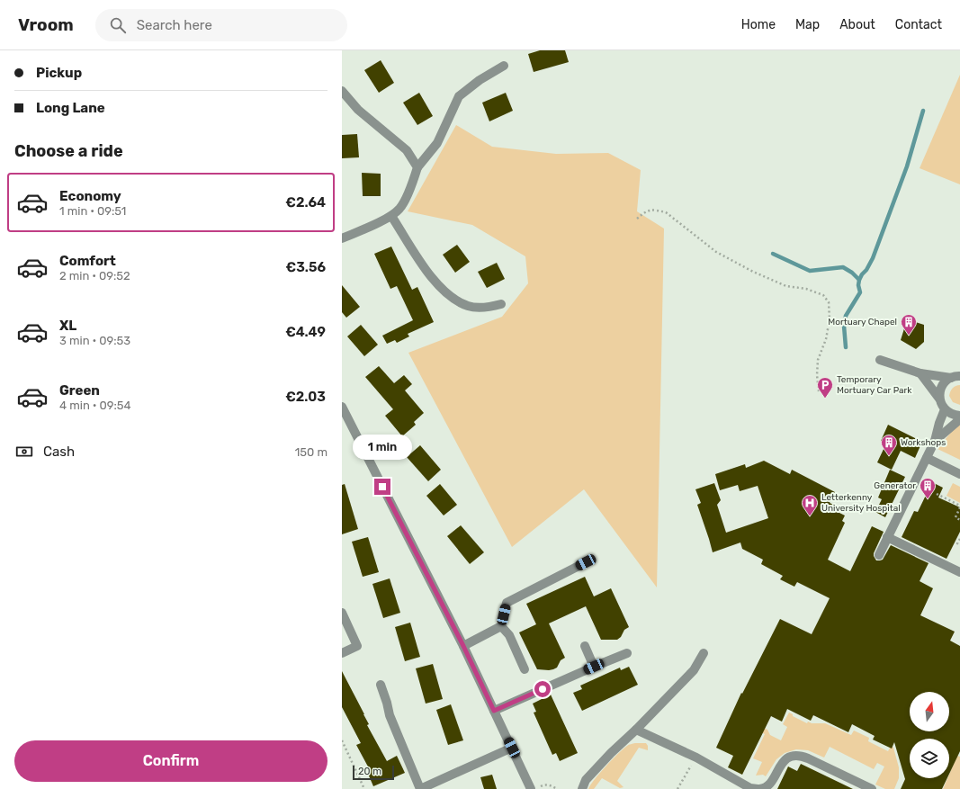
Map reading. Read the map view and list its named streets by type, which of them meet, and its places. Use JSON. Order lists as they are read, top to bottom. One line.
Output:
{"places":{"building":["Mortuary Chapel","Workshops","Generator"],"parking":["Temporary Mortuary Car Park"],"hospital":["Letterkenny University Hospital"]},"scale_bar":"20 m","north":"top","page":{"header":"Vroom","search":"Search here","nav":["Home","Map","About","Contact"],"banner":["Pickup","Long Lane"],"heading":"Choose a ride","list":[{"name":"Economy","note":"1 min · 09:51","value":"€2.64"},{"name":"Comfort","note":"2 min · 09:52","value":"€3.56"},{"name":"XL","note":"3 min · 09:53","value":"€4.49"},{"name":"Green","note":"4 min · 09:54","value":"€2.03"}],"pay":["Cash","150 m"],"bubble":"1 min","buttons":"Confirm","scale":"20 m"}}
